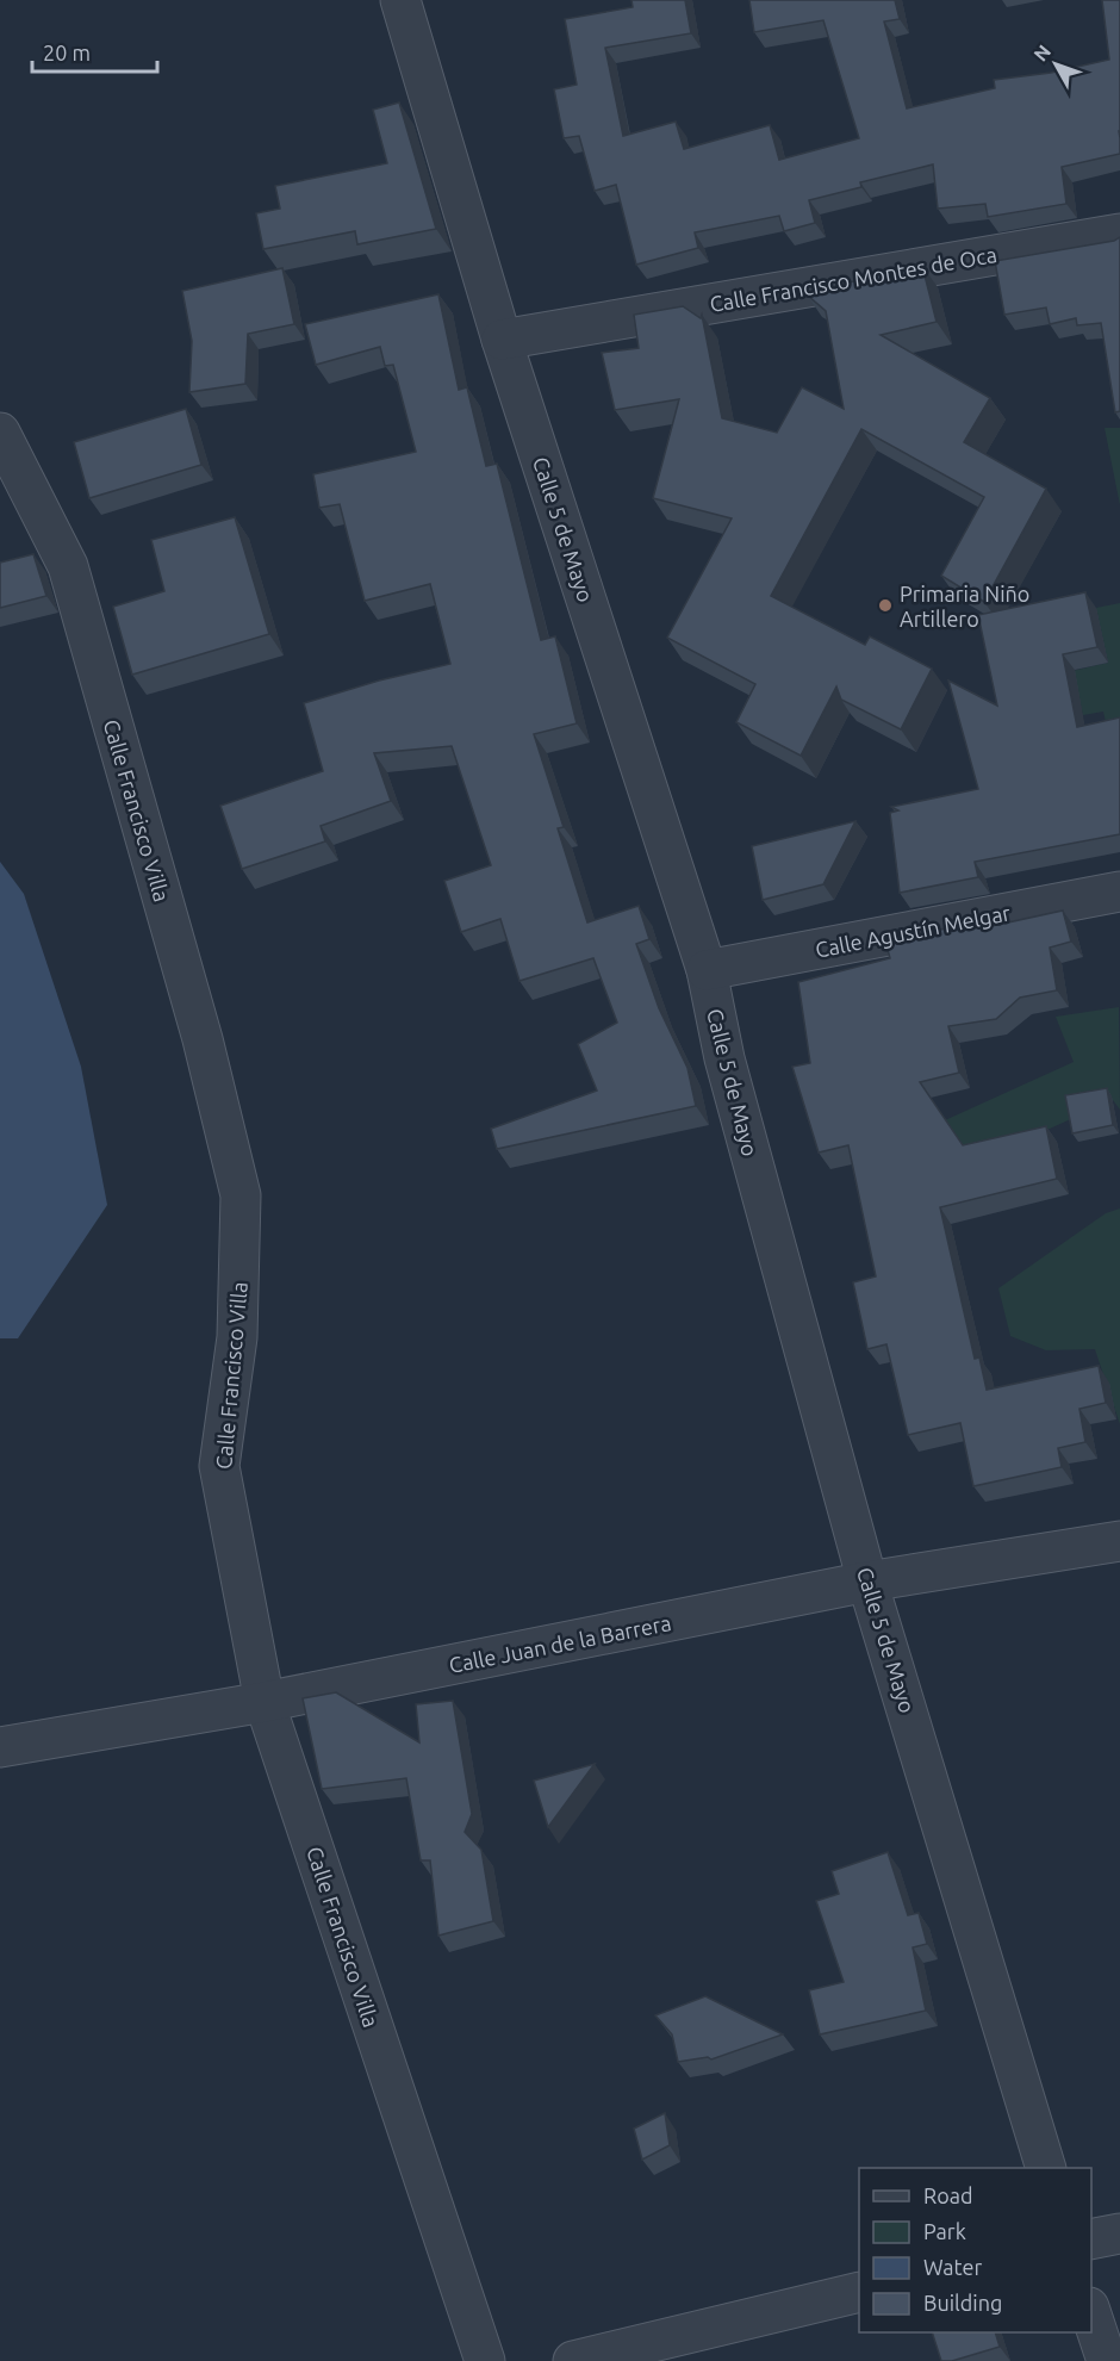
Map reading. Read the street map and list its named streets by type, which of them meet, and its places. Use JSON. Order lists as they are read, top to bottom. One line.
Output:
{"streets":{"street":["Calle Francisco Montes de Oca","Calle 5 de Mayo","Calle Francisco Villa","Calle Agustín Melgar","Calle Juan de la Barrera"]},"crossings":[["Calle Francisco Montes de Oca","Calle 5 de Mayo"],["Calle 5 de Mayo","Calle Agustín Melgar"],["Calle 5 de Mayo","Calle Juan de la Barrera"],["Calle Francisco Villa","Calle Juan de la Barrera"]],"places":["Primaria Niño Artillero"],"legend":["Road","Park","Water","Building"],"scale_bar":"20 m","north":"top left"}
